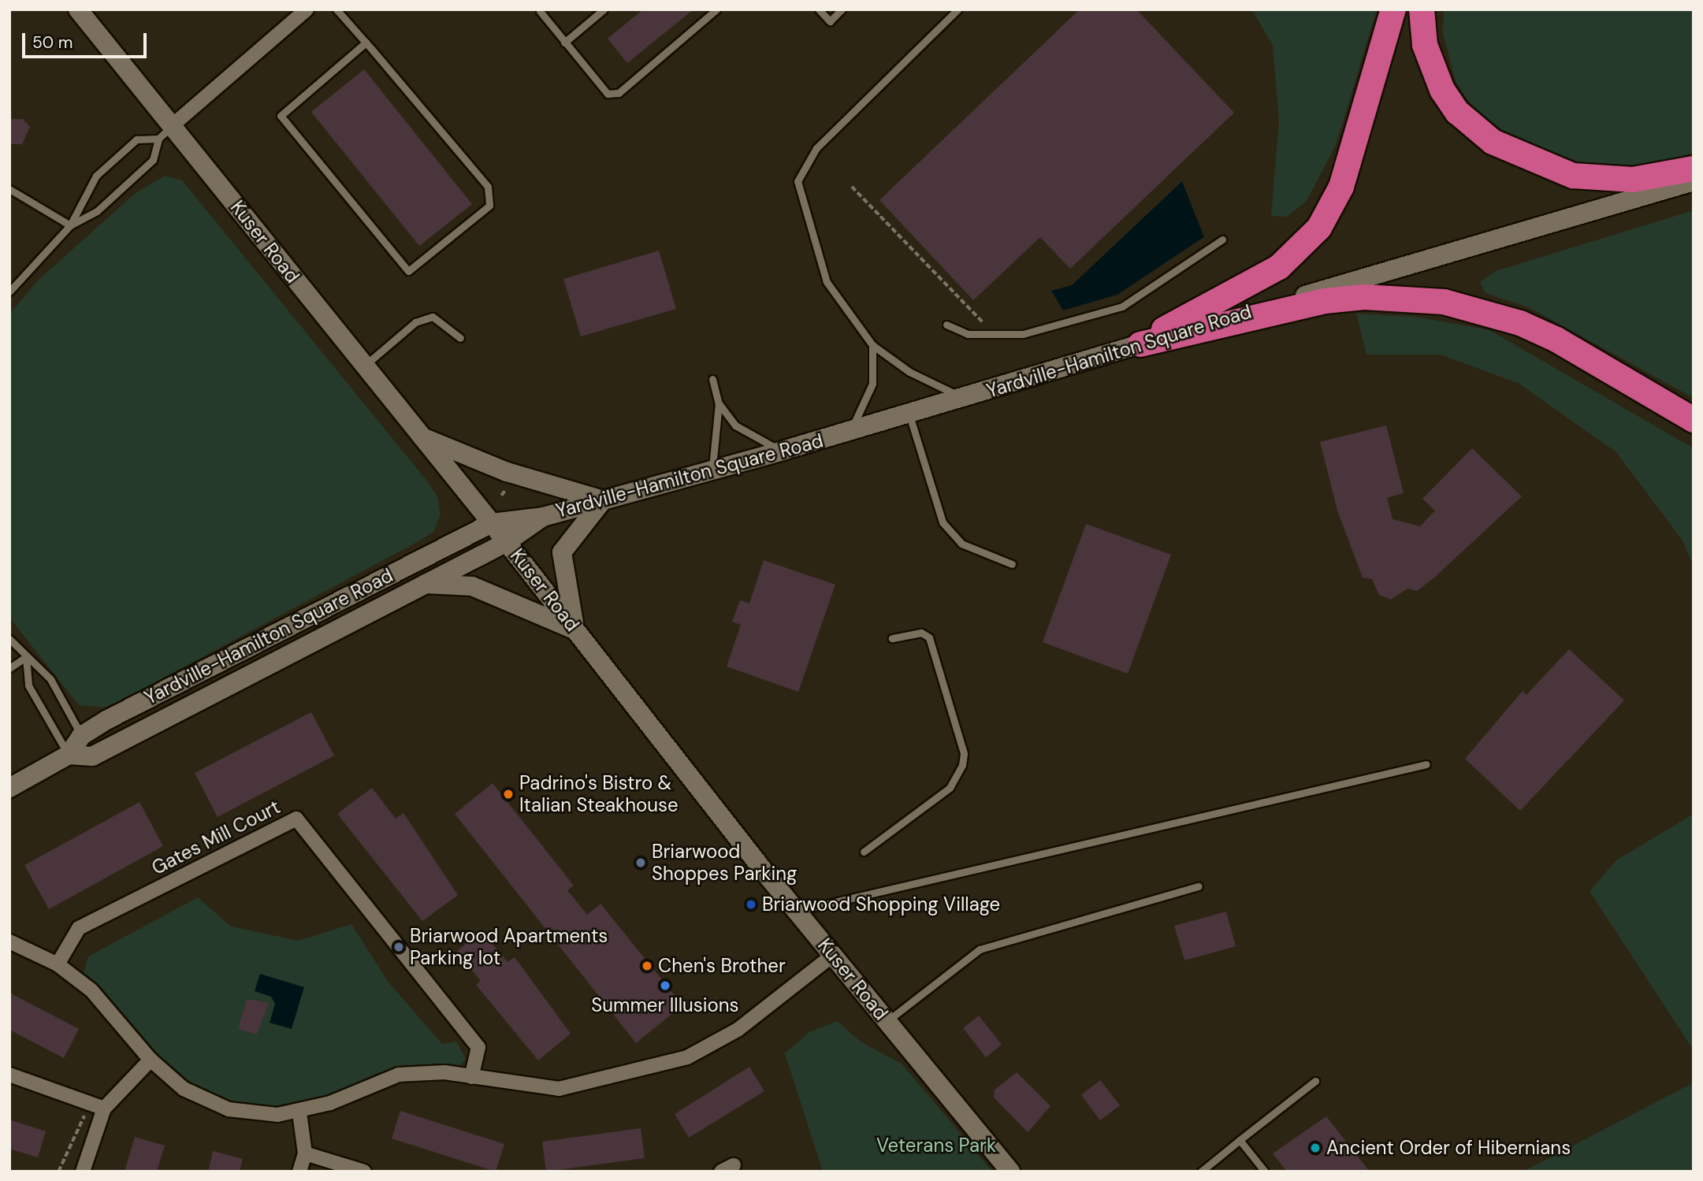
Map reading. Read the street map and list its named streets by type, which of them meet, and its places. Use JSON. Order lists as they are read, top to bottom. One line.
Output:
{"streets":{"street":["Kuser Road","Yardville-Hamilton Square Road","Gates Mill Court"]},"crossings":[["Kuser Road","Yardville-Hamilton Square Road"]],"parks":["Veterans Park"],"places":["Padrino's Bistro & Italian Steakhouse","Briarwood Shoppes Parking","Briarwood Shopping Village","Briarwood Apartments Parking lot","Chen's Brother","Summer Illusions","Ancient Order of Hibernians"],"scale_bar":"50 m"}
